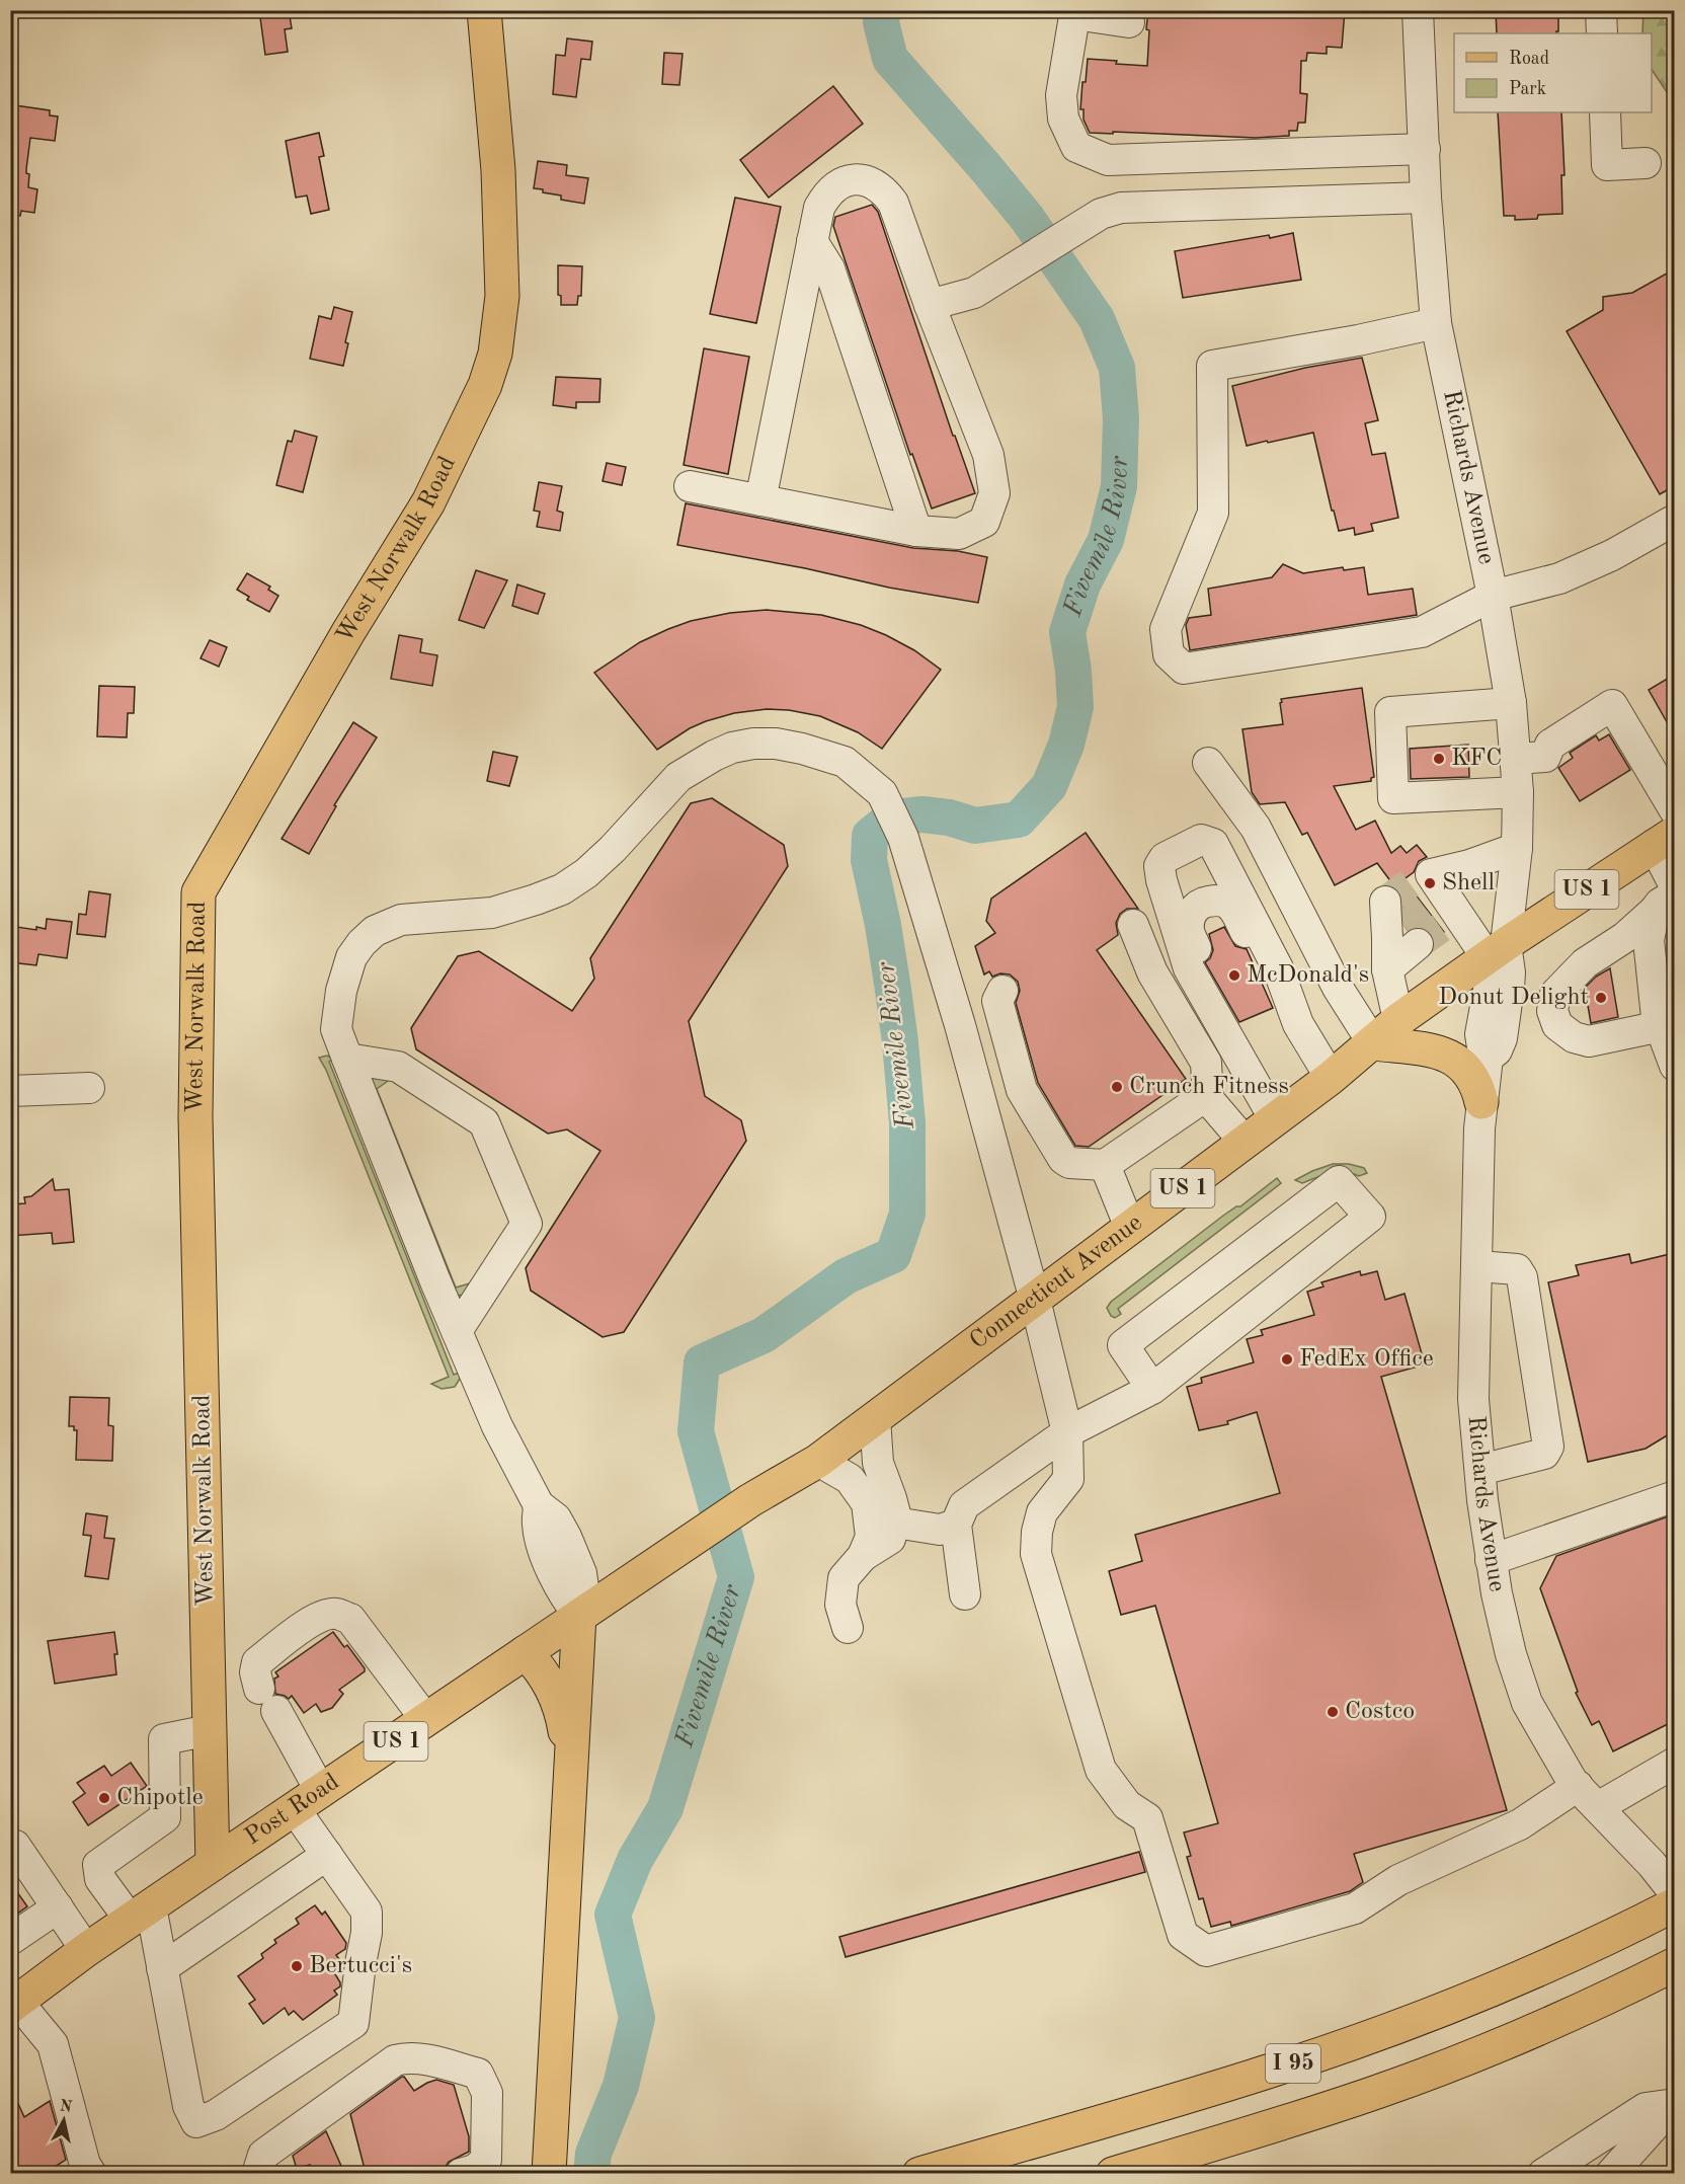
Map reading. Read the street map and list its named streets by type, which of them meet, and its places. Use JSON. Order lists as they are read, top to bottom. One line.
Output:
{"streets":{"main road":["West Norwalk Road","US 1","Connecticut Avenue","Post Road","I 95"],"street":["Richards Avenue"]},"crossings":[["Richards Avenue","Connecticut Avenue"],["Richards Avenue","I 95"],["West Norwalk Road","Post Road"],["Connecticut Avenue","Post Road"]],"water":["Fivemile River"],"places":["KFC","Shell","McDonald's","Donut Delight","Crunch Fitness","FedEx Office","Costco","Chipotle","Bertucci's"],"legend":["Road","Park"],"north":"top"}
